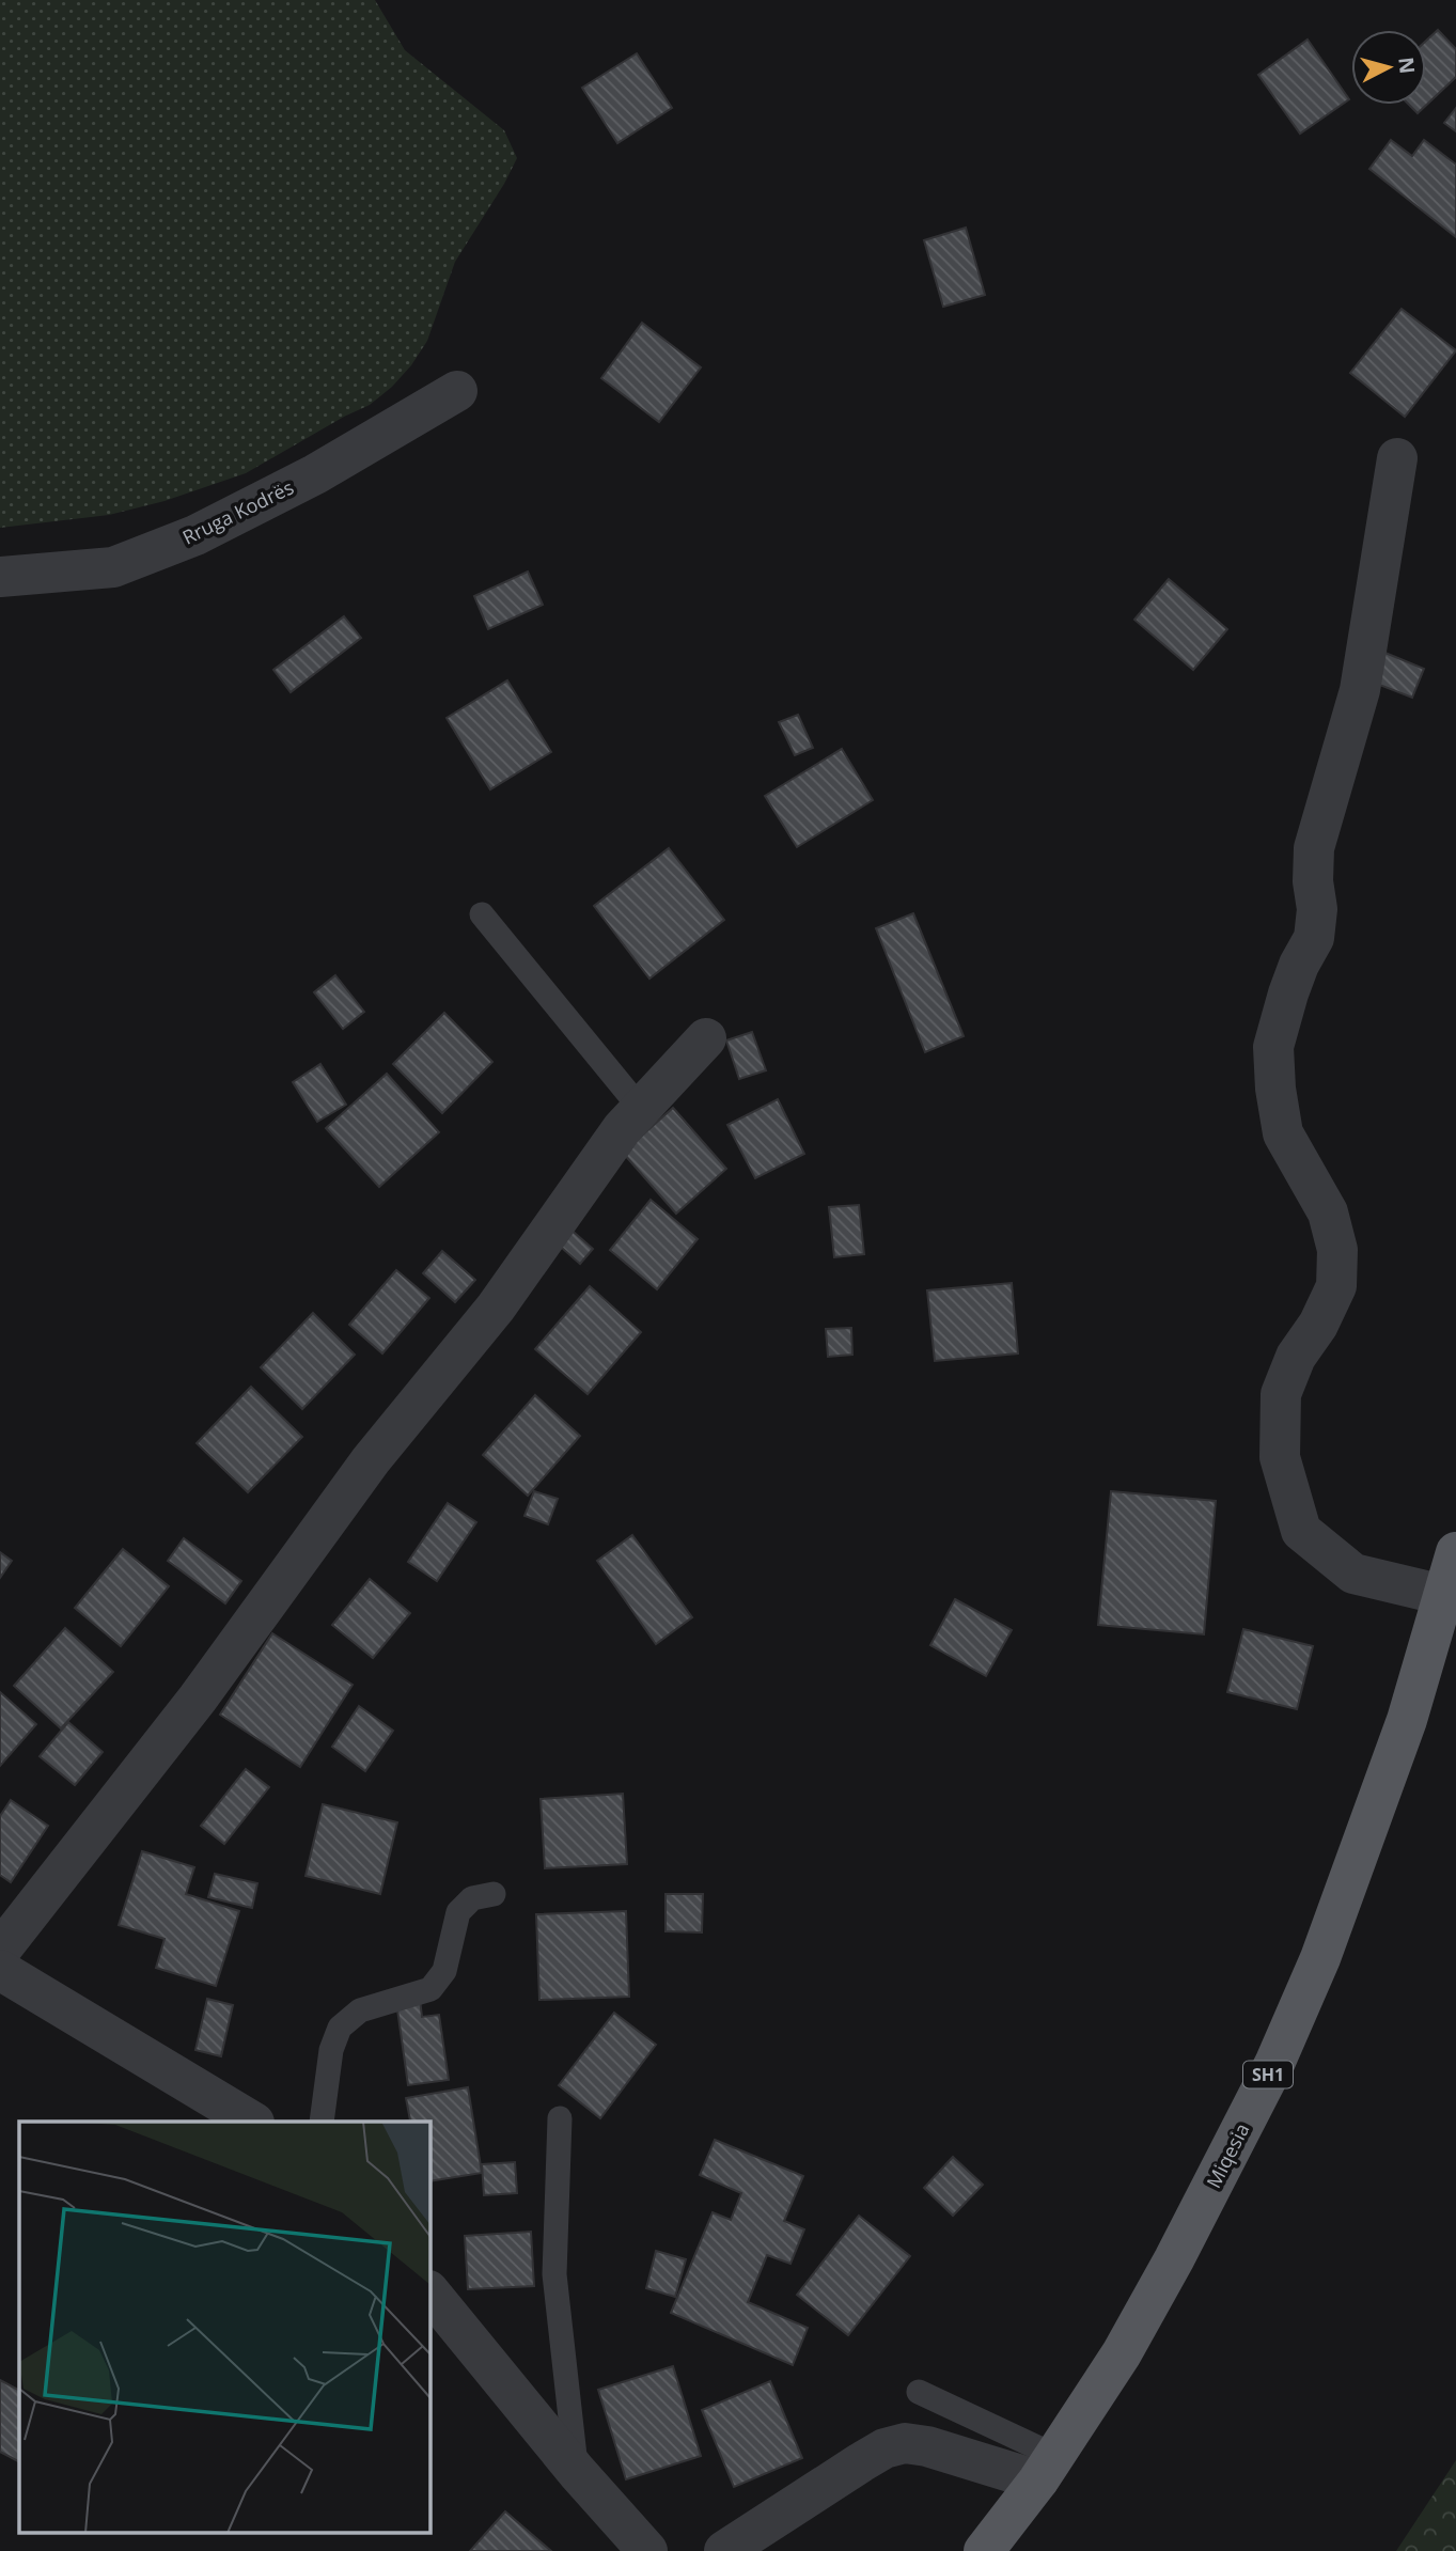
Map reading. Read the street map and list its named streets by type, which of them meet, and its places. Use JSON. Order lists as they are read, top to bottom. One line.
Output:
{"streets":{"main road":["SH1","Miqesia"],"street":["Rruga Kodrës"]},"north":"right"}
